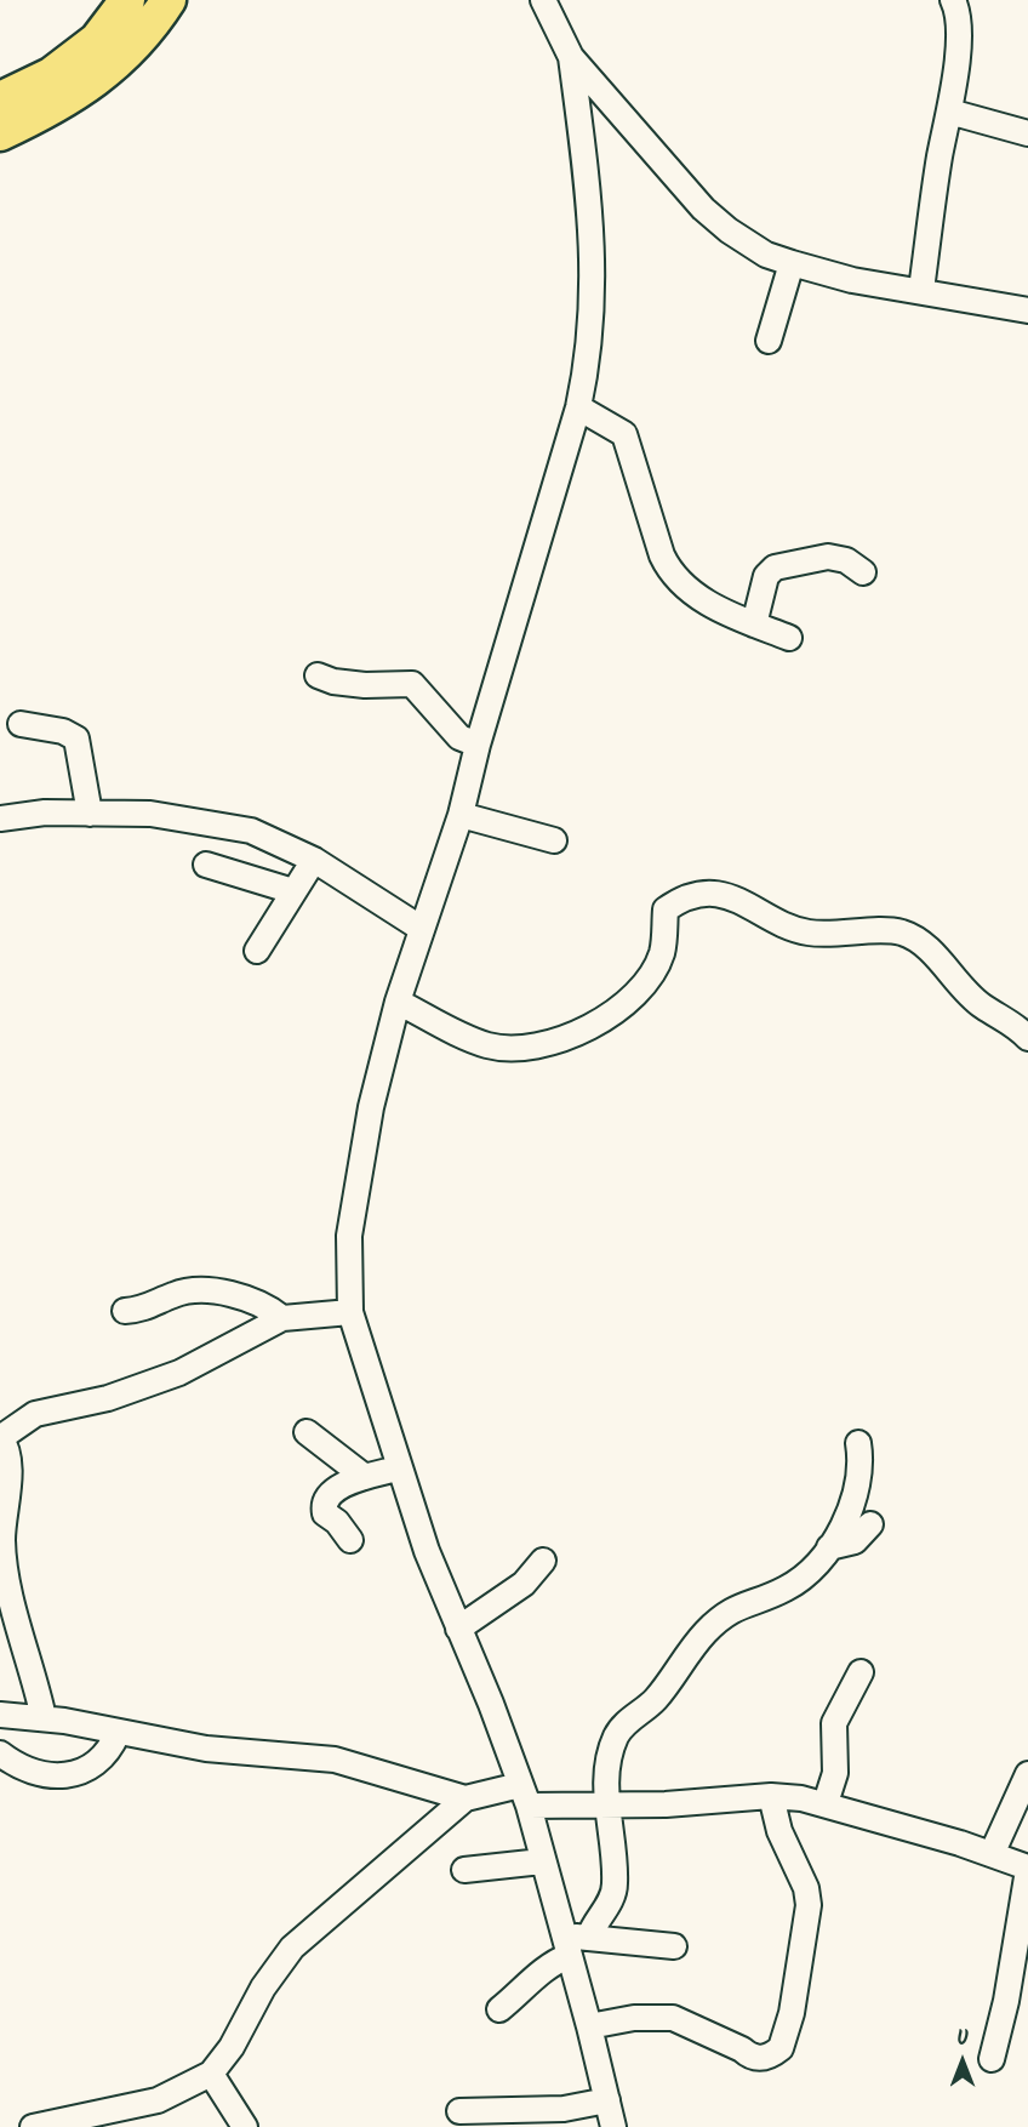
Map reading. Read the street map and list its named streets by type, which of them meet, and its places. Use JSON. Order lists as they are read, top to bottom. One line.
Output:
{"north":"top"}
